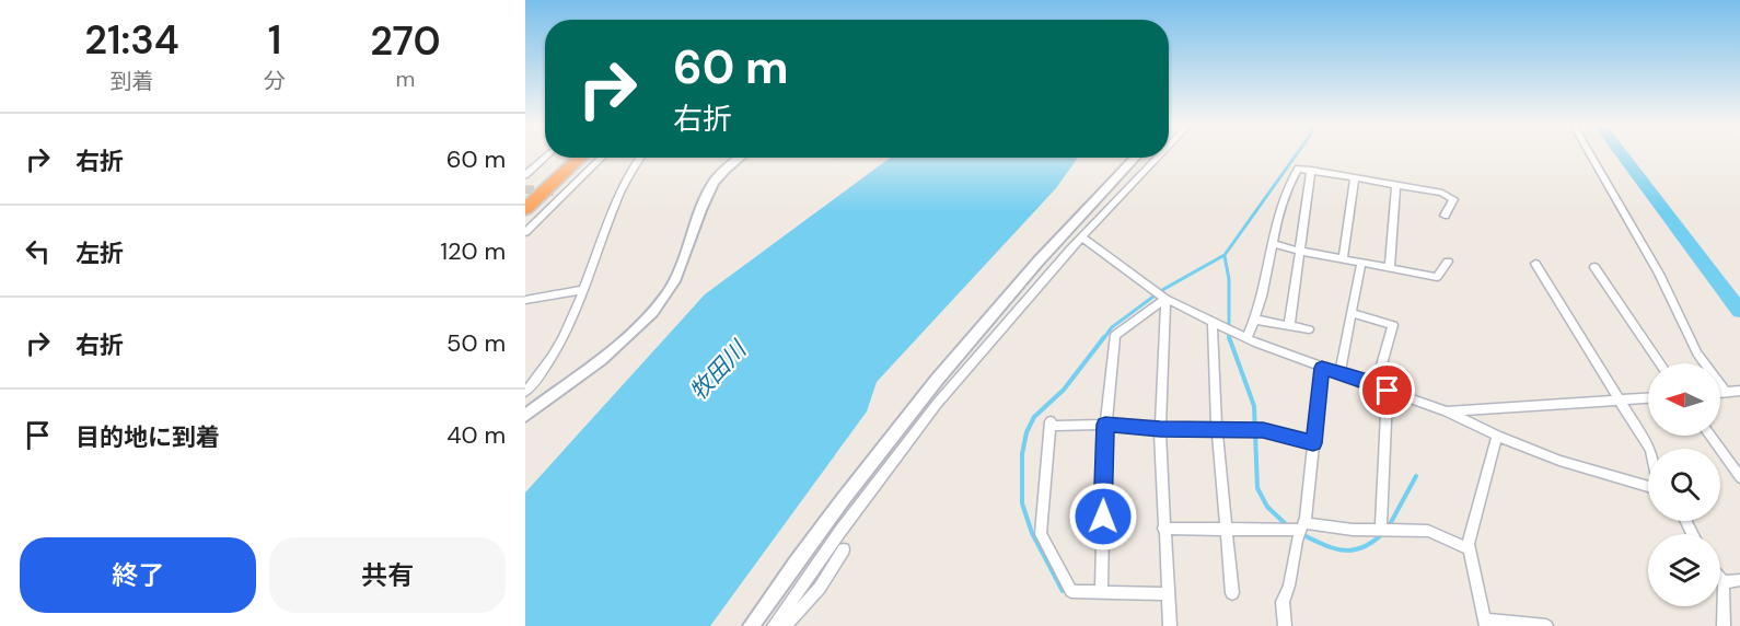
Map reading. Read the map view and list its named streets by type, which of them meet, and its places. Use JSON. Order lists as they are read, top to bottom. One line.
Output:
{"water":["牧田川"],"north":"left","page":{"eta":["21:34","到着","1","分","270","m"],"turn":["60 m","右折"],"list":[{"name":"右折","value":"60 m"},{"name":"左折","value":"120 m"},{"name":"右折","value":"50 m"},{"name":"目的地に到着","value":"40 m"}],"buttons":["終了","共有"]}}
